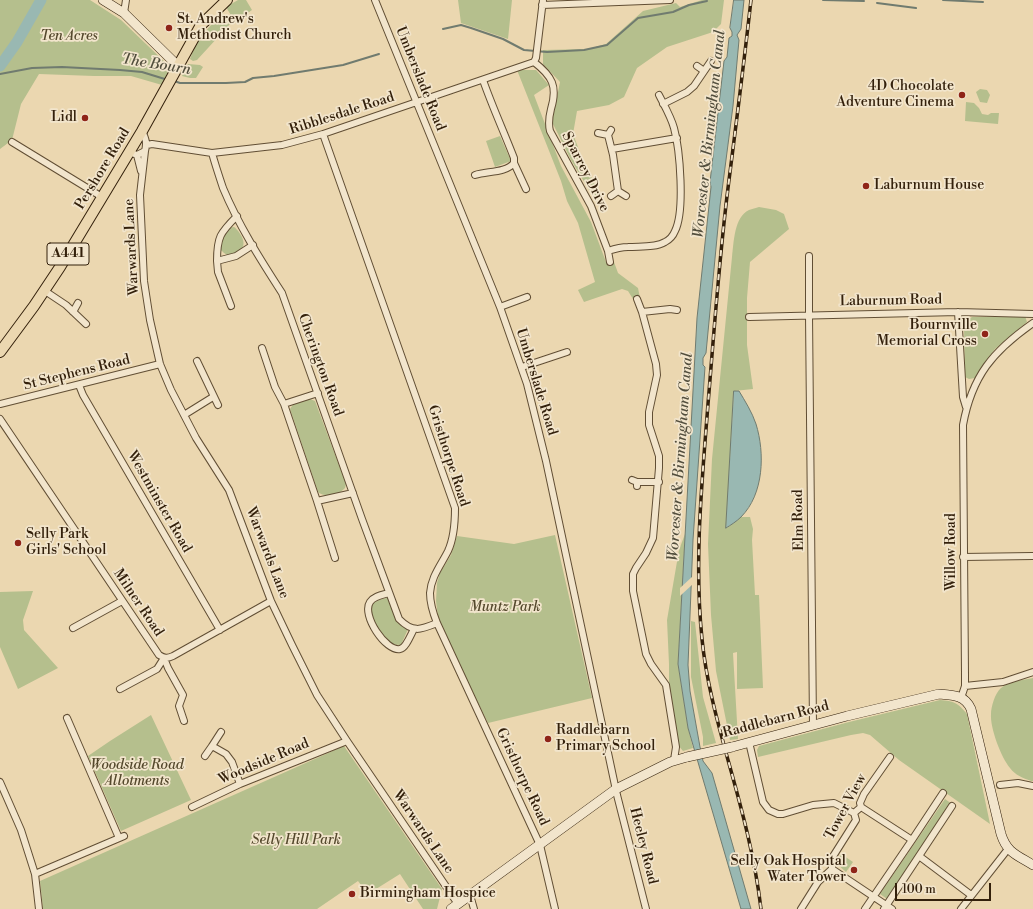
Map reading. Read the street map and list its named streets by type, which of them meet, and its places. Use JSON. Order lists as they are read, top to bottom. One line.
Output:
{"streets":{"main road":["Pershore Road","A441"],"street":["Umberslade Road","Ribblesdale Road","Sparrey Drive","Warwards Lane","Laburnum Road","Cherington Road","St Stephens Road","Gristhorpe Road","Westminster Road","Elm Road","Willow Road","Milner Road","Raddlebarn Road","Woodside Road","Tower View","Heeley Road"]},"crossings":[["Umberslade Road","Ribblesdale Road"],["Umberslade Road","Raddlebarn Road"],["Umberslade Road","Heeley Road"],["Ribblesdale Road","Pershore Road"],["Ribblesdale Road","Sparrey Drive"],["Ribblesdale Road","Warwards Lane"],["Ribblesdale Road","Cherington Road"],["Ribblesdale Road","Gristhorpe Road"],["Pershore Road","Warwards Lane"],["Warwards Lane","St Stephens Road"],["Warwards Lane","Raddlebarn Road"],["Warwards Lane","Woodside Road"],["Laburnum Road","Elm Road"],["Laburnum Road","Willow Road"],["St Stephens Road","Westminster Road"],["Gristhorpe Road","Raddlebarn Road"],["Elm Road","Raddlebarn Road"],["Willow Road","Raddlebarn Road"],["Raddlebarn Road","Heeley Road"]],"water":["The Bourn","Worcester & Birmingham Canal"],"parks":["Ten Acres","Muntz Park","Woodside Road Allotments","Selly Hill Park"],"places":["St. Andrew's Methodist Church","4D Chocolate Adventure Cinema","Lidl","Laburnum House","Bournville Memorial Cross","Selly Park Girls' School","Raddlebarn Primary School","Selly Oak Hospital Water Tower","Birmingham Hospice"],"scale_bar":"100 m"}
